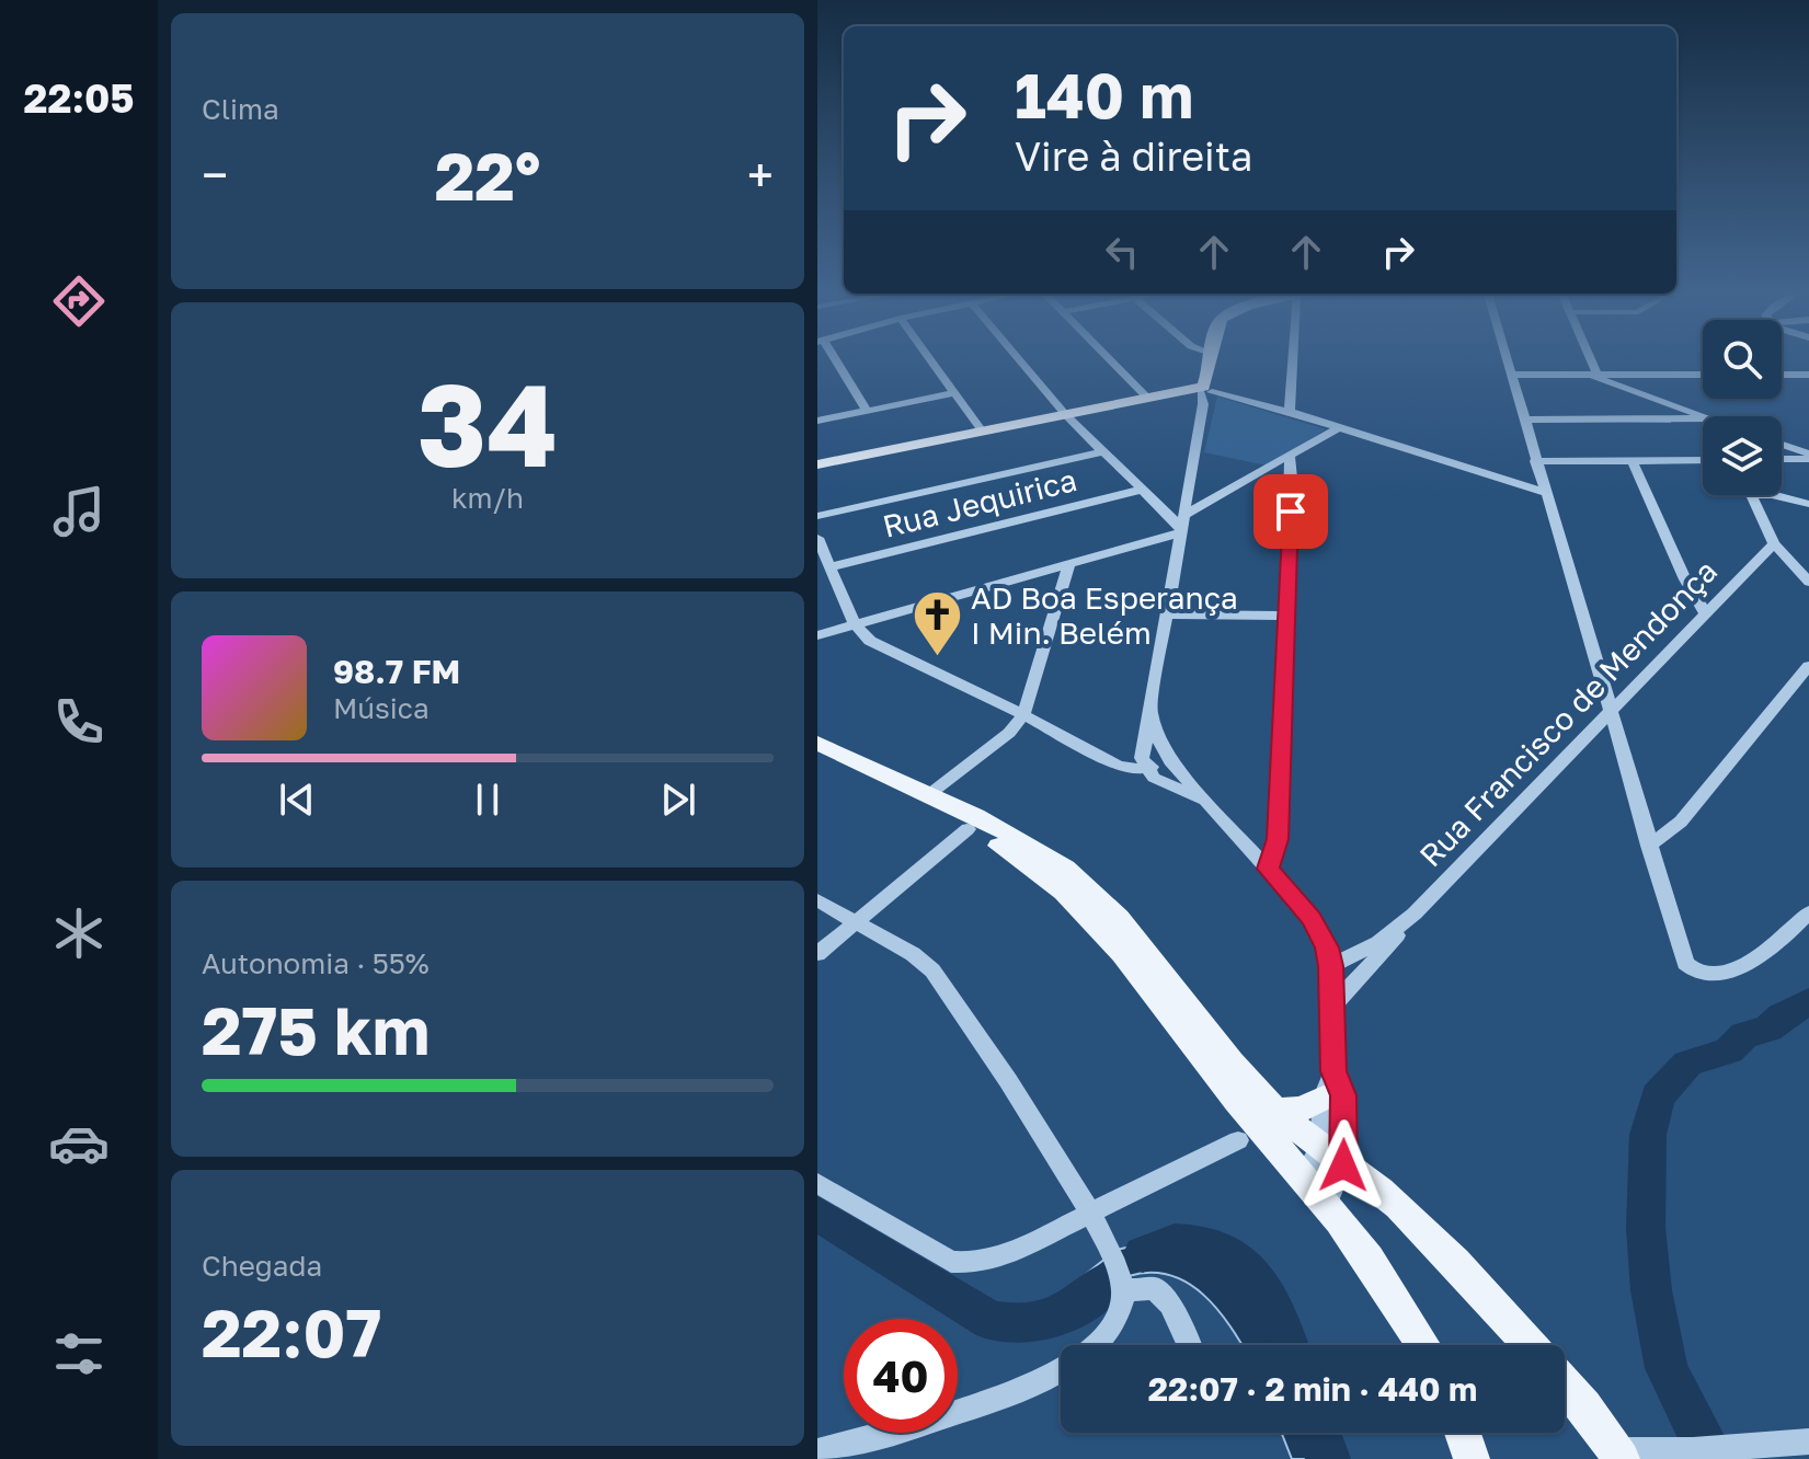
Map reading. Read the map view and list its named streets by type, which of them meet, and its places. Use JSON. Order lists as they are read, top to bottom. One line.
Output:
{"streets":{"street":["Rua Jequirica","Rua Francisco de Mendonça"]},"places":{"church":["AD Boa Esperança I Min. Belém"]},"page":{"tabs":"22:05","tile":["Clima",["34","km/h"],["Autonomia · 55%","275 km"],["Chegada","22:07"]],"turn":["140 m","Vire à direita"],"heat":["−","22°","+"],"song":["98.7 FM","Música"],"limit":"40","trip":"22:07 · 2 min · 440 m"}}
